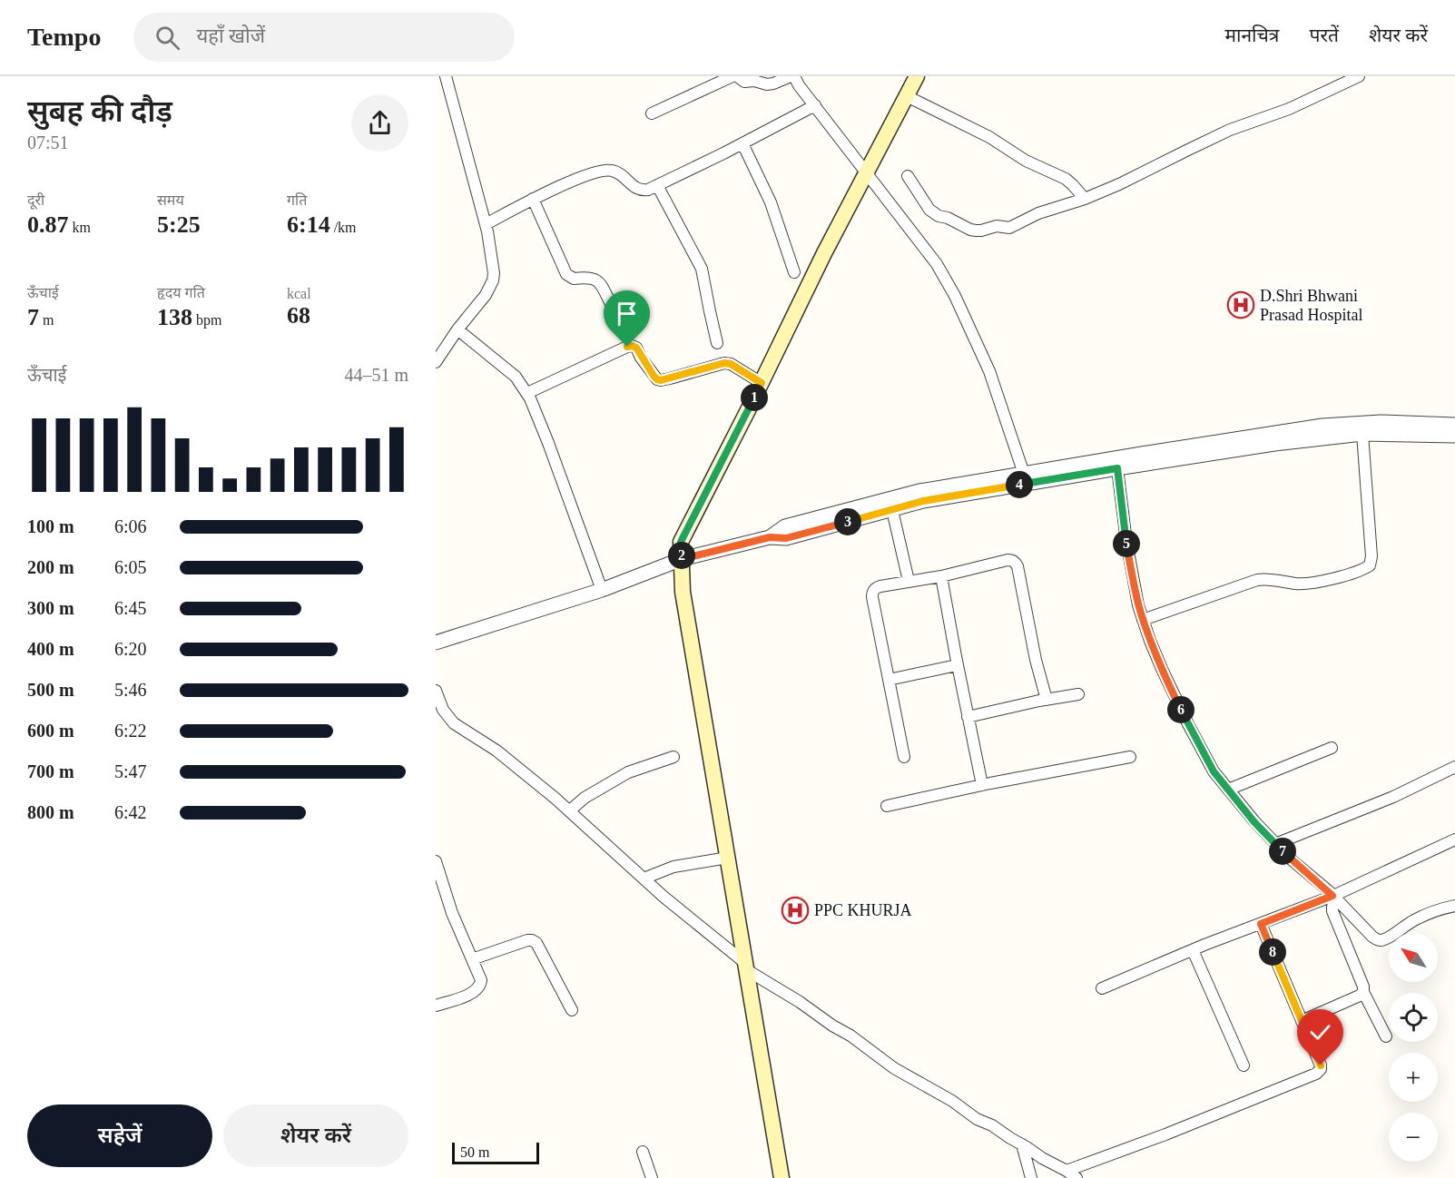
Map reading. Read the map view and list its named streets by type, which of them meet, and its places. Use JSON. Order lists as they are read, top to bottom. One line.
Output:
{"places":{"hospital":["D.Shri Bhwani Prasad Hospital","PPC KHURJA"]},"scale_bar":"50 m","north":"top left","page":{"header":"Tempo","search":"यहाँ खोजें","nav":["मानचित्र","परतें","शेयर करें"],"heading":["सुबह की दौड़","07:51"],"stats":[["दूरी","0.87 km"],["समय","5:25"],["गति","6:14 /km"],["ऊँचाई","7 m"],["हृदय गति","138 bpm"],["kcal","68"]],"chart":["ऊँचाई","44–51 m"],"pins":["1","4","3","5","2","6","7","8"],"list":[{"name":"100 m","note":"6:06"},{"name":"200 m","note":"6:05"},{"name":"300 m","note":"6:45"},{"name":"400 m","note":"6:20"},{"name":"500 m","note":"5:46"},{"name":"600 m","note":"6:22"},{"name":"700 m","note":"5:47"},{"name":"800 m","note":"6:42"}],"map_buttons":["+","−"],"buttons":["सहेजें","शेयर करें"],"scale":"50 m"}}
